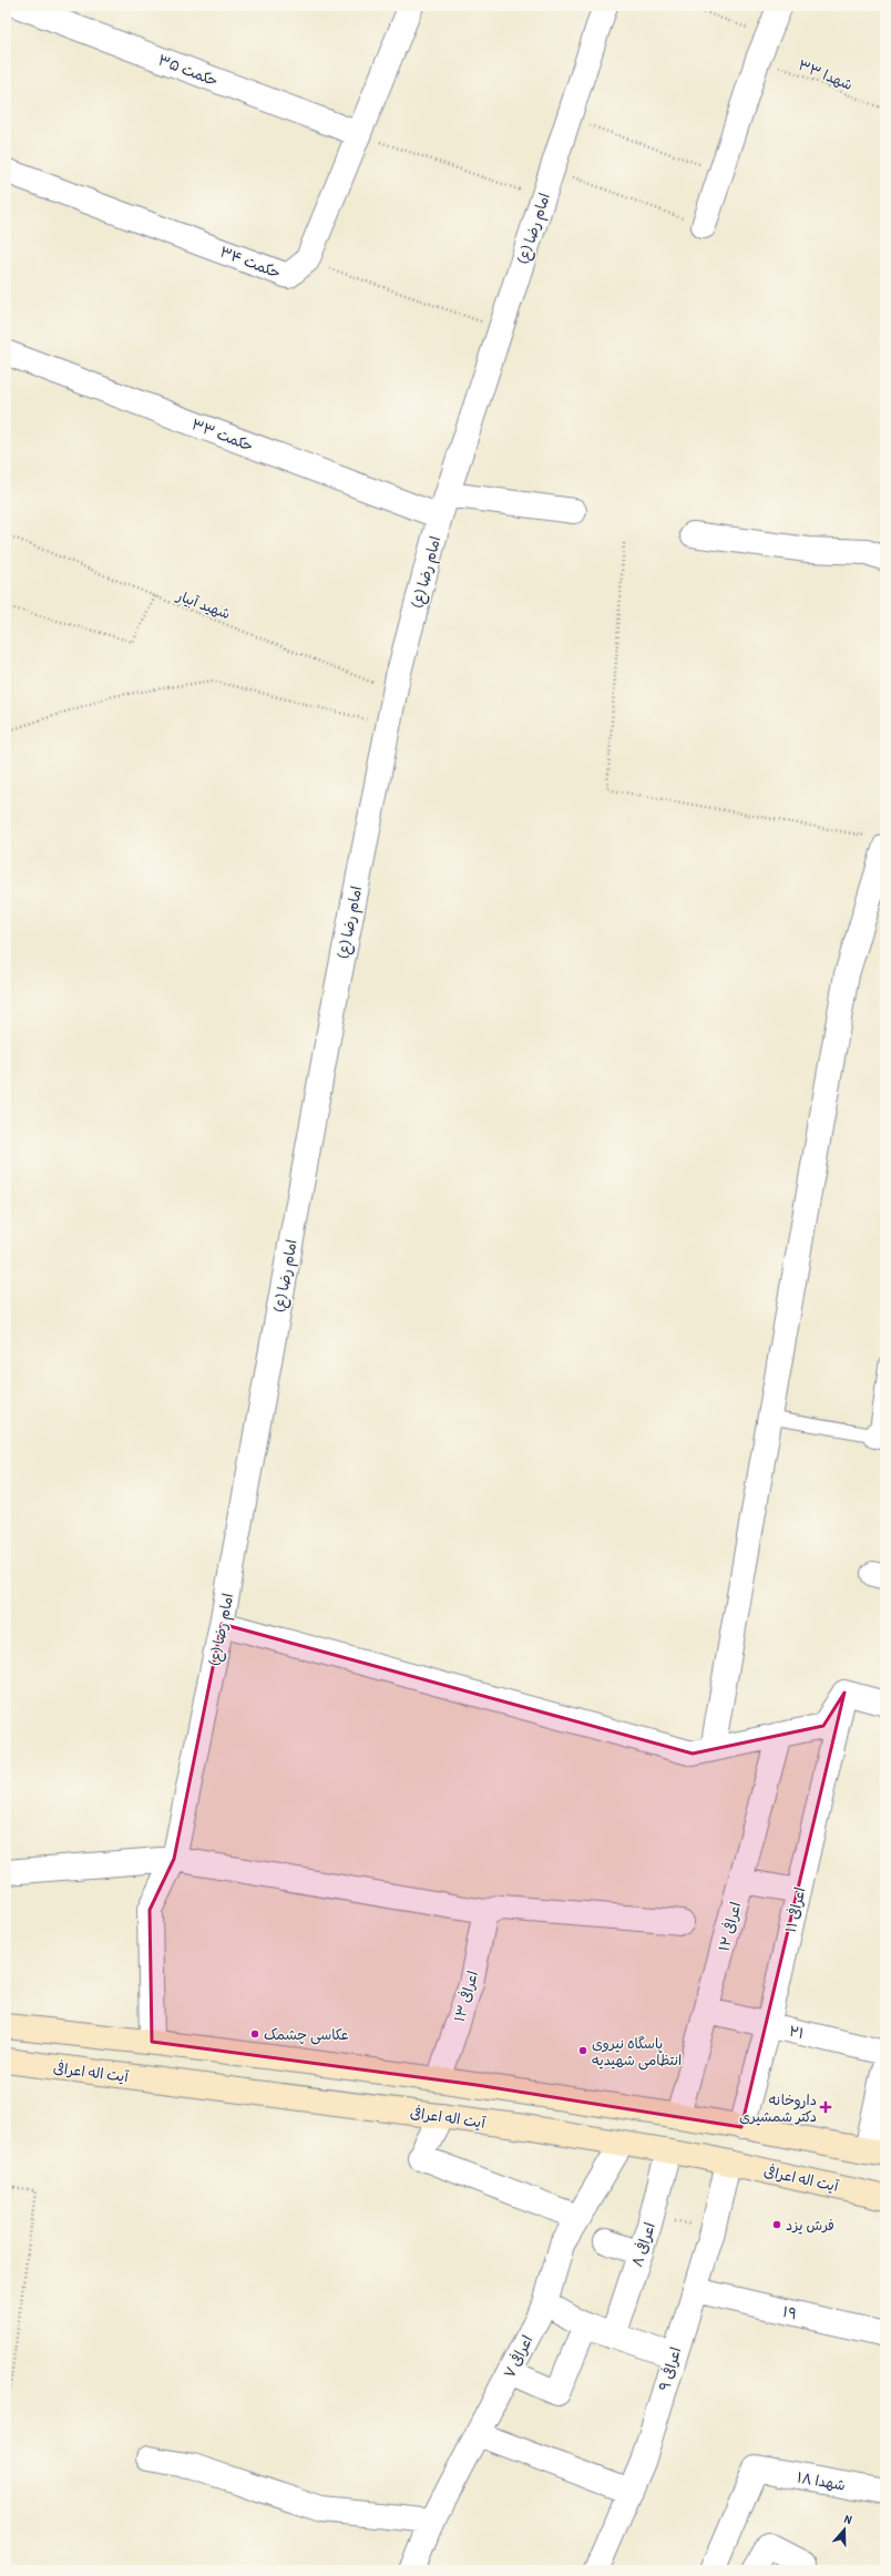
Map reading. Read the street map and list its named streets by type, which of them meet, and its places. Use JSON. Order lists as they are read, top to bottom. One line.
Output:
{"streets":{"main road":["آیت اله اعرافی"],"street":["حکمت ۳۵","امام رضا (ع)","حکمت ۳۴","حکمت ۳۳","اعرافی ۱۱","اعرافی ۱۲","اعرافی ۱۳","۲۱","اعرافی ۸","۱۹","اعرافی ۷","اعرافی ۹","شهدا ۱۸"],"path":["شهدا ۳۳","شهید آبیار"]},"crossings":[["حکمت ۳۵","حکمت ۳۴"],["امام رضا (ع)","حکمت ۳۳"],["امام رضا (ع)","شهید آبیار"],["اعرافی ۱۱","۲۱"],["اعرافی ۱۲","۲۱"],["آیت اله اعرافی","اعرافی ۸"],["آیت اله اعرافی","اعرافی ۷"],["آیت اله اعرافی","اعرافی ۹"],["۱۹","اعرافی ۹"]],"places":{"other":["عکاسی چشمک","پاسگاه نیروی انتظامی شهیدیه","فرش یزد"],"health":["داروخانه دکتر شمشیری"]},"north":"top"}
